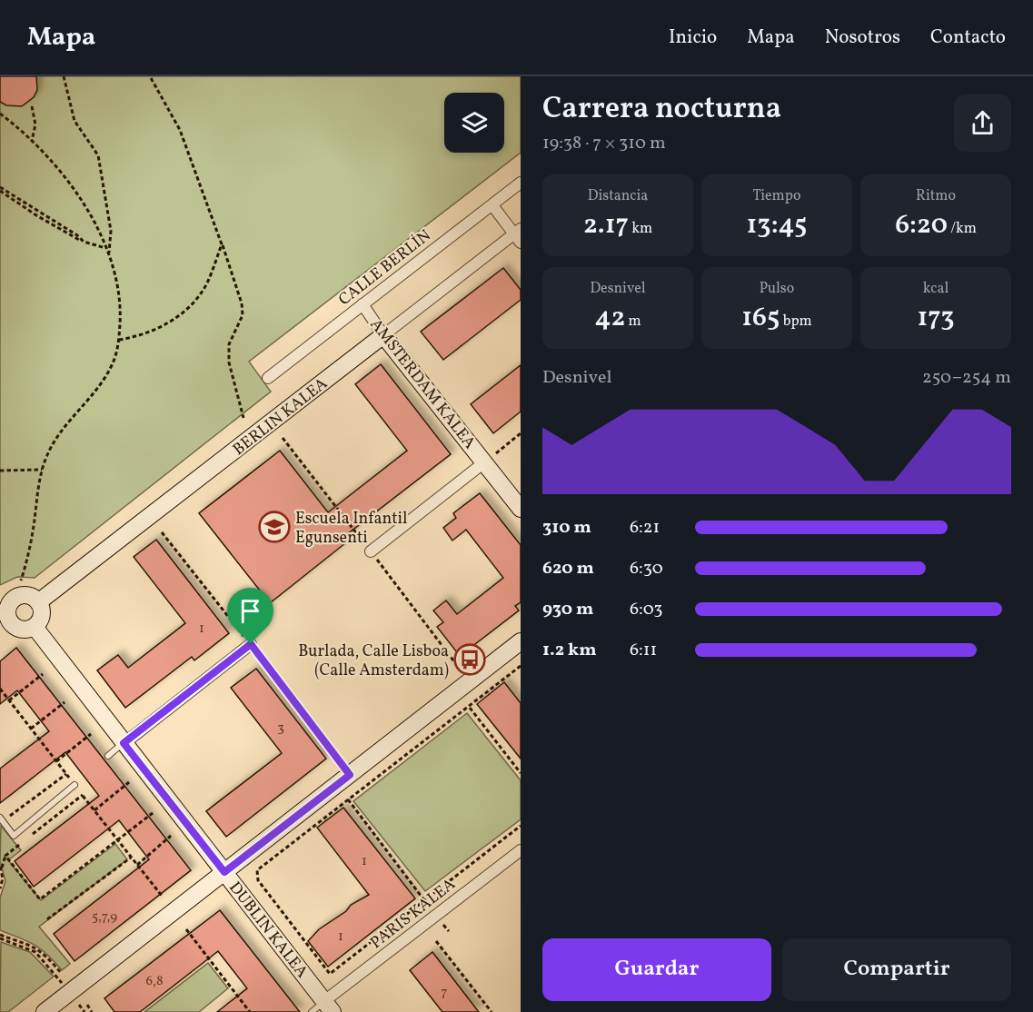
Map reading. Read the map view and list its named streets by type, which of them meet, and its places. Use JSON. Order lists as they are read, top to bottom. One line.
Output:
{"streets":{"street":["CALLE BERLÍN","AMSTERDAM KALEA","BERLIN KALEA","PARIS KALEA","DUBLIN KALEA"]},"crossings":[["CALLE BERLÍN","AMSTERDAM KALEA"],["AMSTERDAM KALEA","BERLIN KALEA"],["BERLIN KALEA","DUBLIN KALEA"],["PARIS KALEA","DUBLIN KALEA"]],"places":{"school or university":["Escuela Infantil Egunsenti"],"bus stop":["Burlada, Calle Lisboa (Calle Amsterdam)"]},"house_numbers":["1","3","1","5,7,9","1","6,8","7"],"page":{"header":"Mapa","nav":["Inicio","Mapa","Nosotros","Contacto"],"heading":["Carrera nocturna","19:38 · 7 × 310 m"],"stats":[["Distancia","2.17 km"],["Tiempo","13:45"],["Ritmo","6:20 /km"],["Desnivel","42 m"],["Pulso","165 bpm"],["kcal","173"]],"chart":["Desnivel","250–254 m"],"list":[{"name":"310 m","note":"6:21"},{"name":"620 m","note":"6:30"},{"name":"930 m","note":"6:03"},{"name":"1.2 km","note":"6:11"}],"buttons":["Guardar","Compartir"]}}
